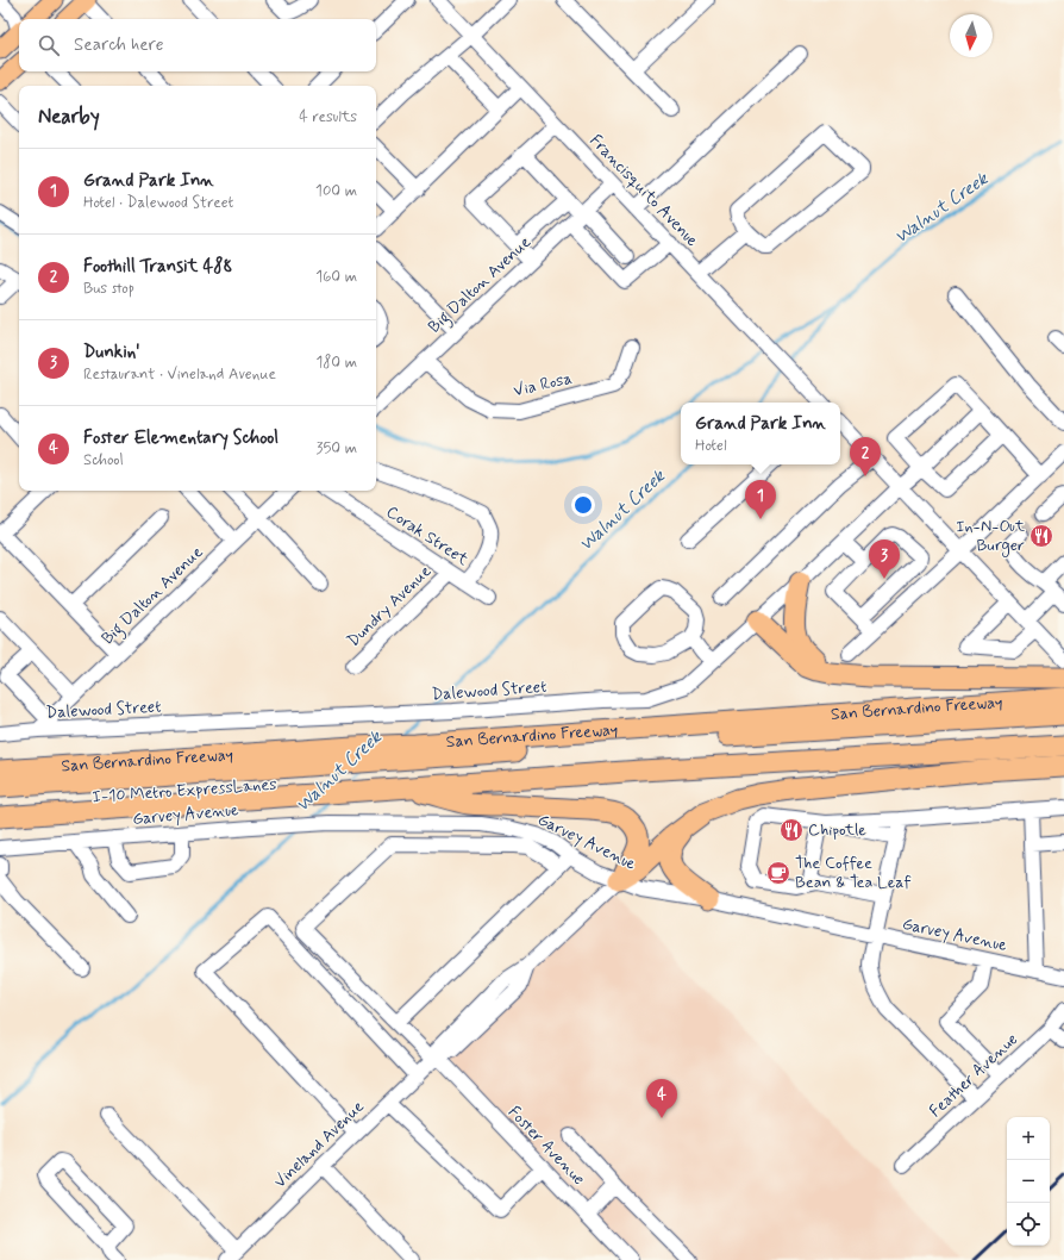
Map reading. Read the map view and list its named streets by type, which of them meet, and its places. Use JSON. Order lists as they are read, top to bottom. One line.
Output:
{"streets":{"highway":["San Bernardino Freeway","I-10 Metro ExpressLanes"],"street":["Francisquito Avenue","Big Dalton Avenue","Via Rosa","Corak Street","Dundry Avenue","Dalewood Street","Garvey Avenue","Feather Avenue","Vineland Avenue","Foster Avenue"]},"crossings":[["Francisquito Avenue","Big Dalton Avenue"],["Big Dalton Avenue","Via Rosa"],["Big Dalton Avenue","Dalewood Street"],["Corak Street","Dundry Avenue"],["Garvey Avenue","Vineland Avenue"],["Vineland Avenue","Foster Avenue"]],"water":["Walnut Creek"],"places":{"restaurant":["In-N-Out Burger","Chipotle"],"cafe":["The Coffee Bean & Tea Leaf"]},"north":"bottom","page":{"search":"Search here","heading":["Nearby","4 results"],"list":[{"mark":"1","name":"Grand Park Inn","note":"Hotel · Dalewood Street","value":"100 m"},{"mark":"2","name":"Foothill Transit 488","note":"Bus stop","value":"160 m"},{"mark":"3","name":"Dunkin'","note":"Restaurant · Vineland Avenue","value":"180 m"},{"mark":"4","name":"Foster Elementary School","note":"School","value":"350 m"}],"popup":["Grand Park Inn","Hotel"],"pins":["2","1","3","4"],"map_buttons":["+","−"]}}
